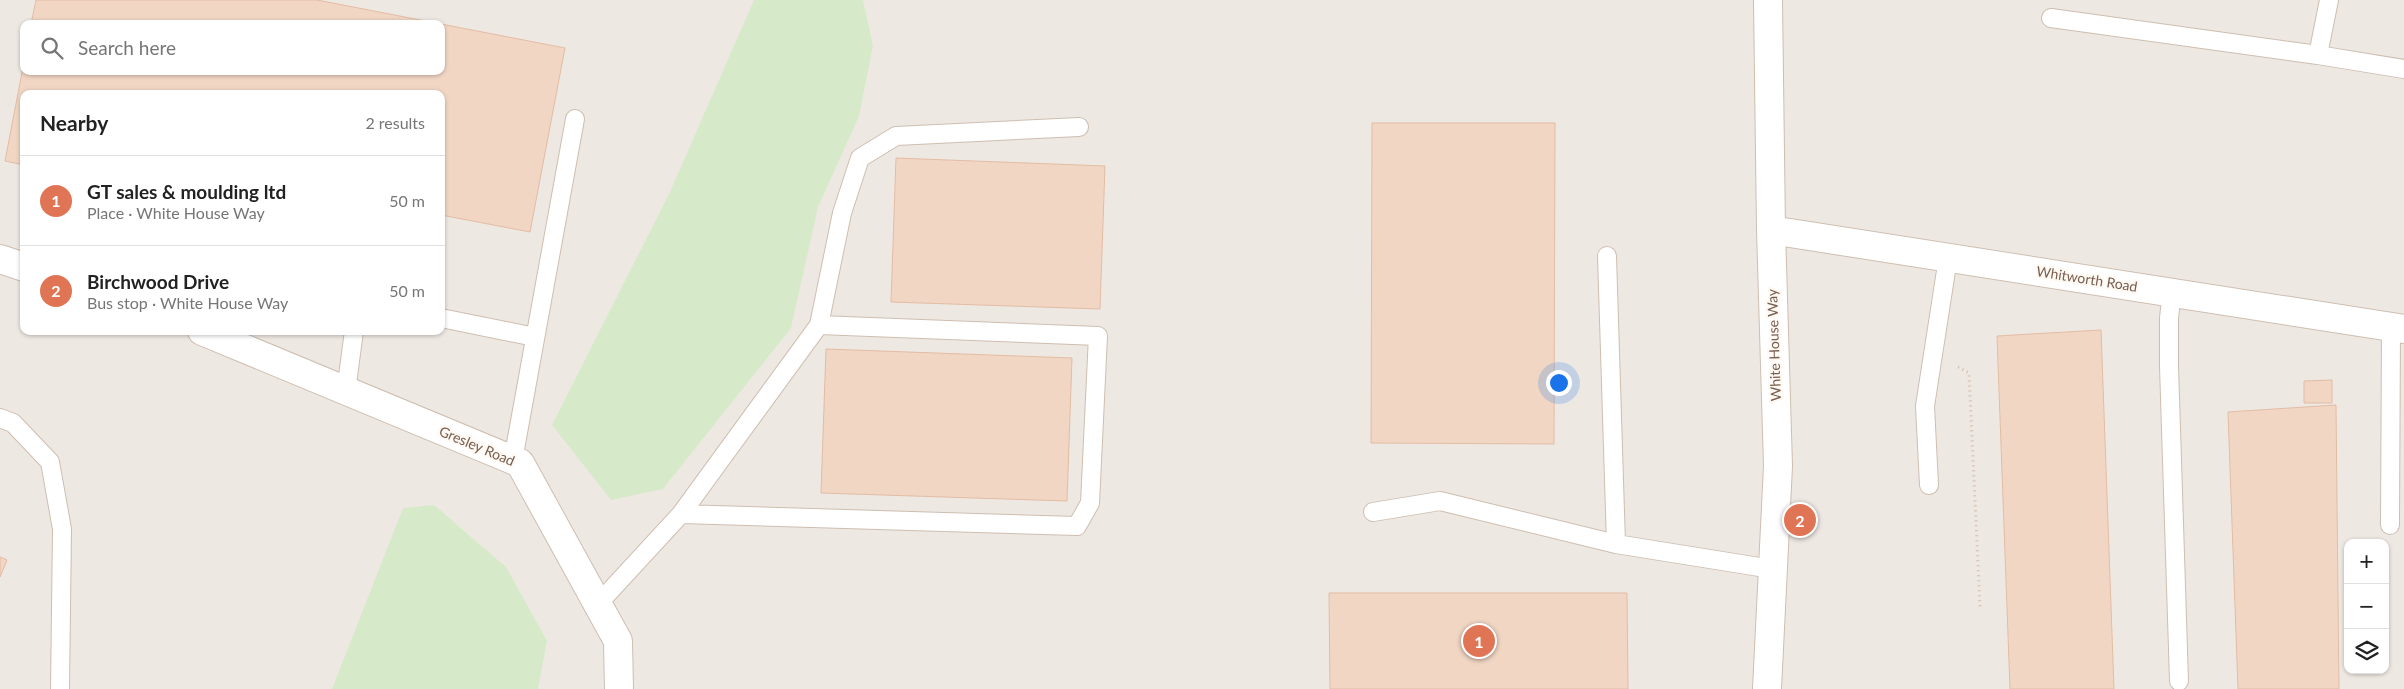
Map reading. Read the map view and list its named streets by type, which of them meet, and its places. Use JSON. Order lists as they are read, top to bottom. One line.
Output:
{"streets":{"street":["Whitworth Road","White House Way","Gresley Road"]},"crossings":[["Whitworth Road","White House Way"]],"page":{"search":"Search here","heading":["Nearby","2 results"],"list":[{"mark":"1","name":"GT sales & moulding ltd","note":"Place · White House Way","value":"50 m"},{"mark":"2","name":"Birchwood Drive","note":"Bus stop · White House Way","value":"50 m"}],"pins":["2","1"],"map_buttons":["+","−"]}}
